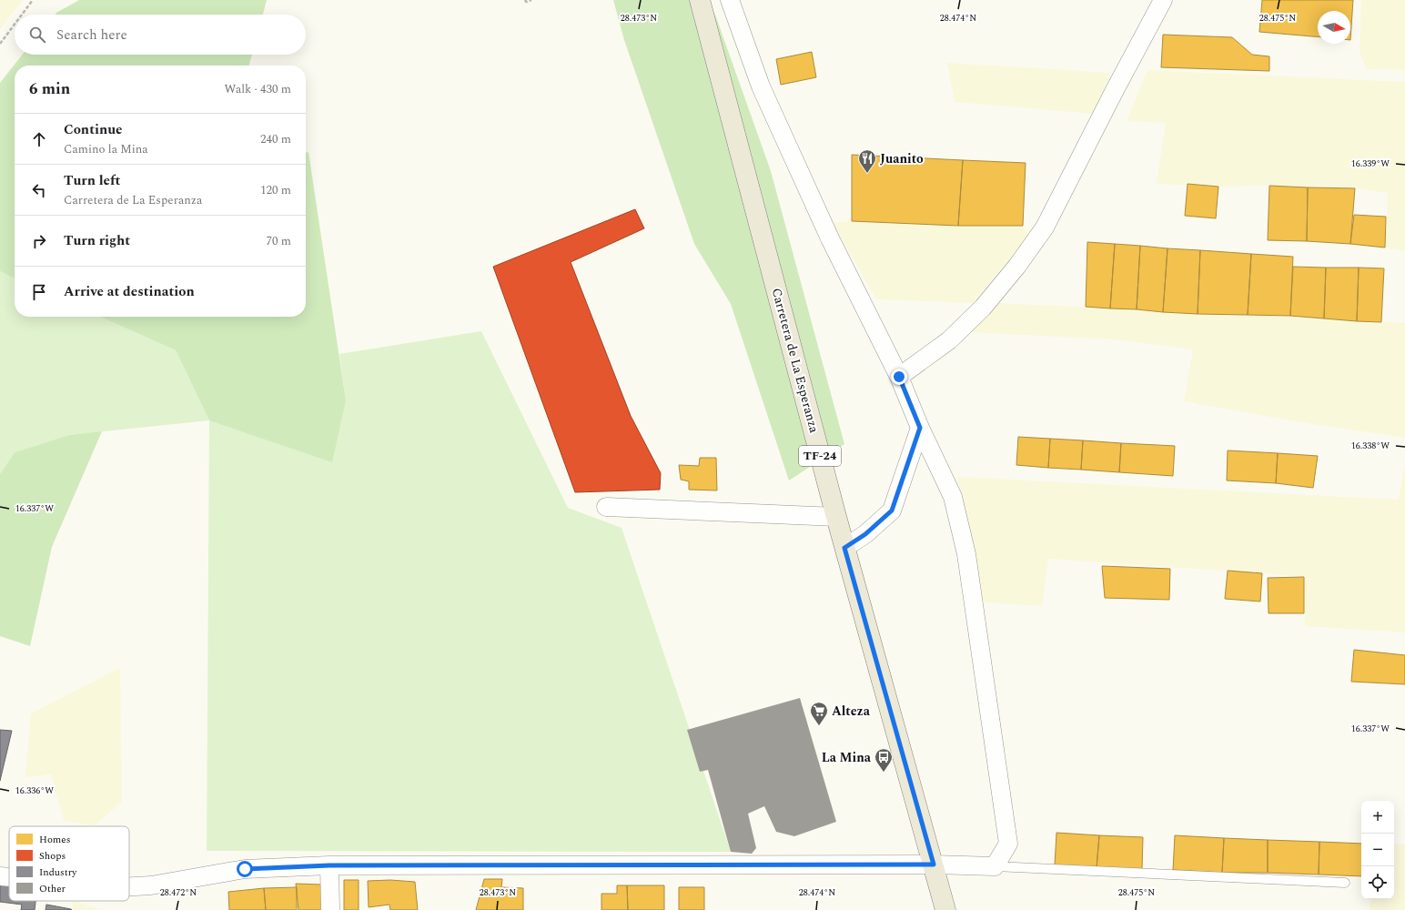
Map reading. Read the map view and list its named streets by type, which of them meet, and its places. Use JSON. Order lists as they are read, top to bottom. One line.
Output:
{"streets":{"main road":["Carretera de La Esperanza","TF-24"]},"places":{"restaurant":["Juanito"],"supermarket":["Alteza"],"bus stop":["La Mina"]},"legend":["Homes","Shops","Industry","Other"],"north":"right","page":{"search":"Search here","heading":["6 min","Walk · 430 m"],"list":[["Continue","Camino la Mina","240 m"],["Turn left","Carretera de La Esperanza","120 m"],["Turn right","70 m"],"Arrive at destination"],"map_buttons":["+","−"]},"coordinates":["28.475°N","28.473°N","28.474°N","16.339°W","16.338°W","16.337°W","16.336°W","28.472°N"]}
